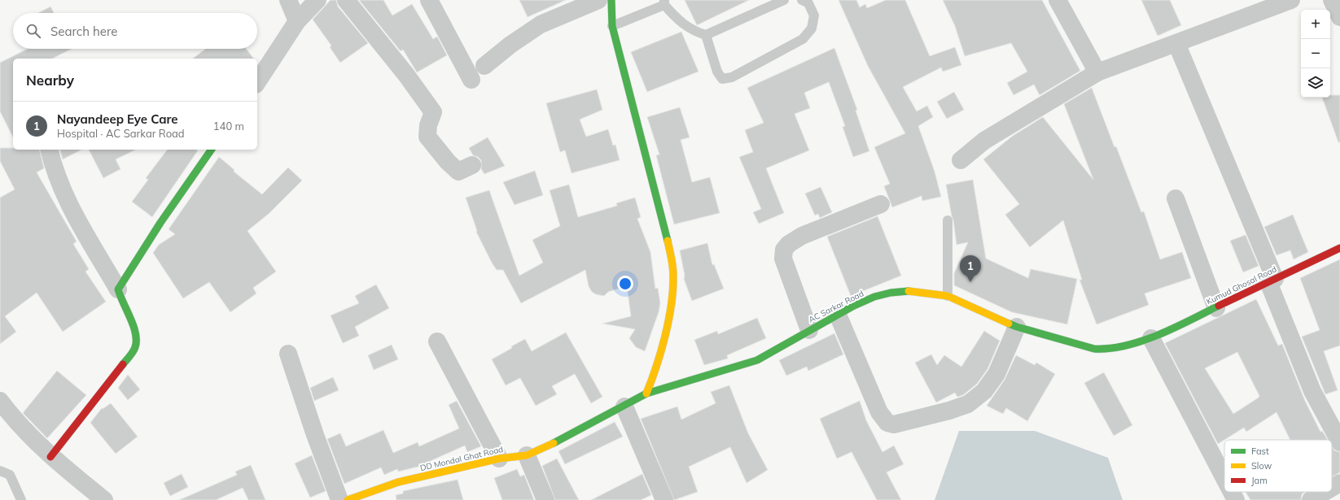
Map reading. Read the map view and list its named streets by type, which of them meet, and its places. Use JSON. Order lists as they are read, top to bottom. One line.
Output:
{"streets":{"street":["Kumud Ghosal Road","AC Sarkar Road","DD Mondal Ghat Road"]},"crossings":[["Kumud Ghosal Road","AC Sarkar Road"],["AC Sarkar Road","DD Mondal Ghat Road"]],"legend":["Fast","Slow","Jam"],"page":{"map_buttons":["+","−"],"search":"Search here","heading":"Nearby","list":[{"mark":"1","name":"Nayandeep Eye Care","note":"Hospital · AC Sarkar Road","value":"140 m"}],"pins":"1"}}
